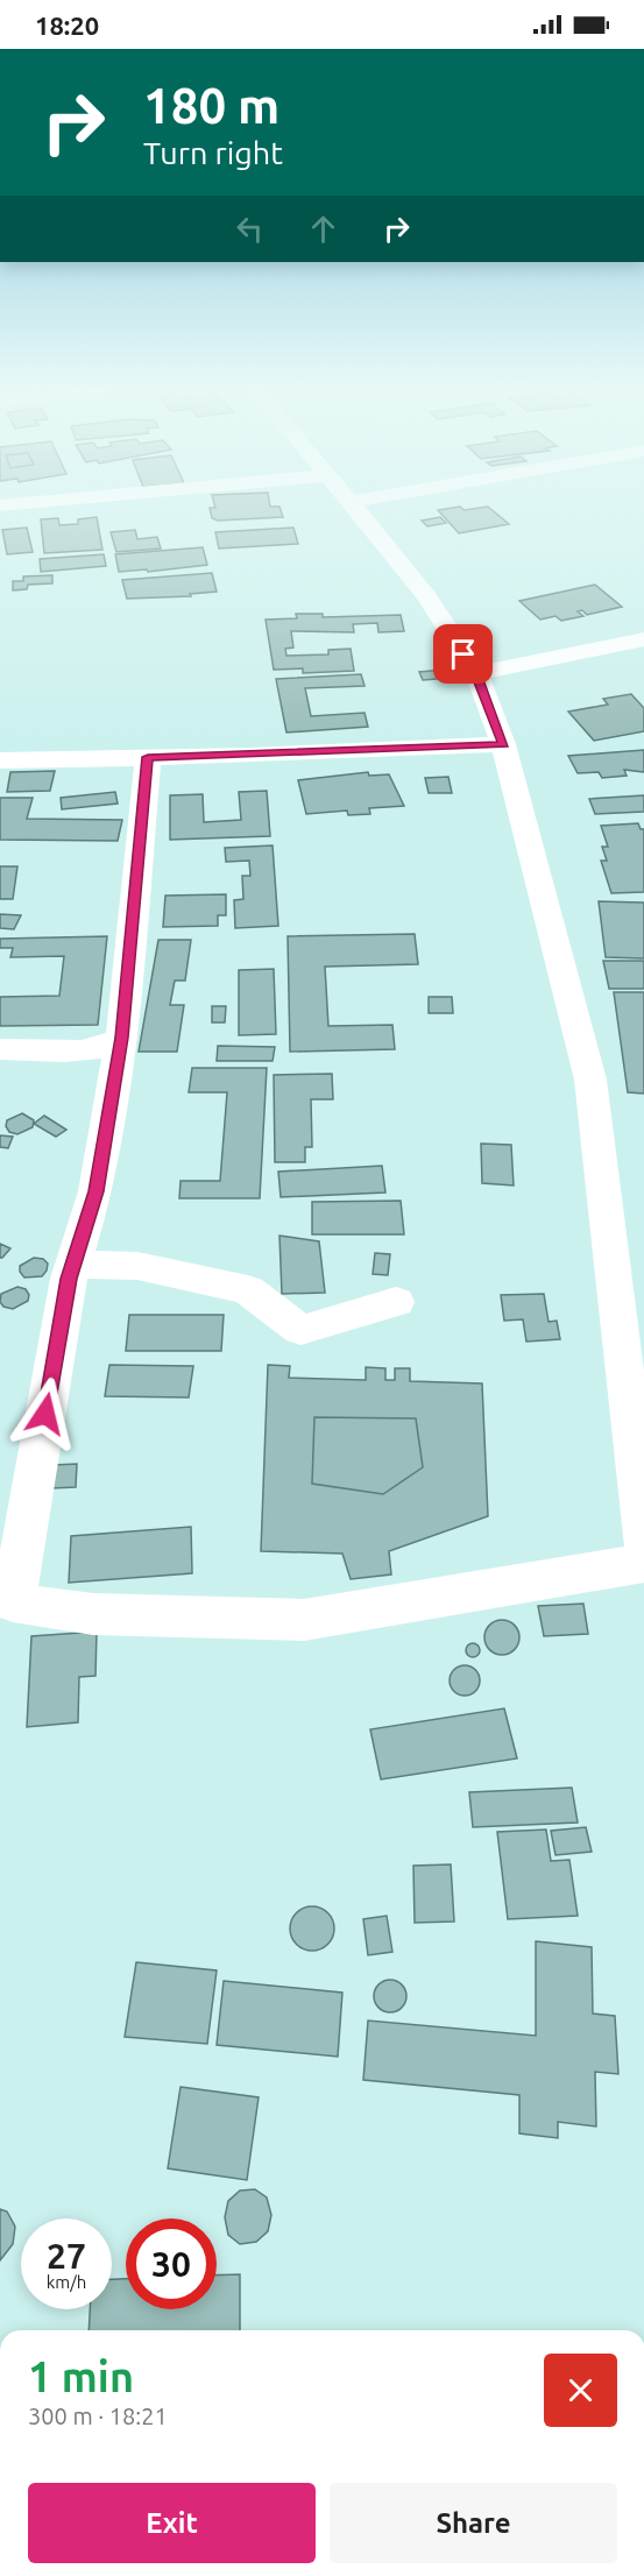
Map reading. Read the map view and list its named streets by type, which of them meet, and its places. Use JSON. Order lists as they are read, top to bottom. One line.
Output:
{"page":{"status":"18:20","turn":["180 m","Turn right"],"speed":"27 km/h","limit":"30","heading":["1 min","300 m · 18:21"],"buttons":["Exit","Share"]}}
